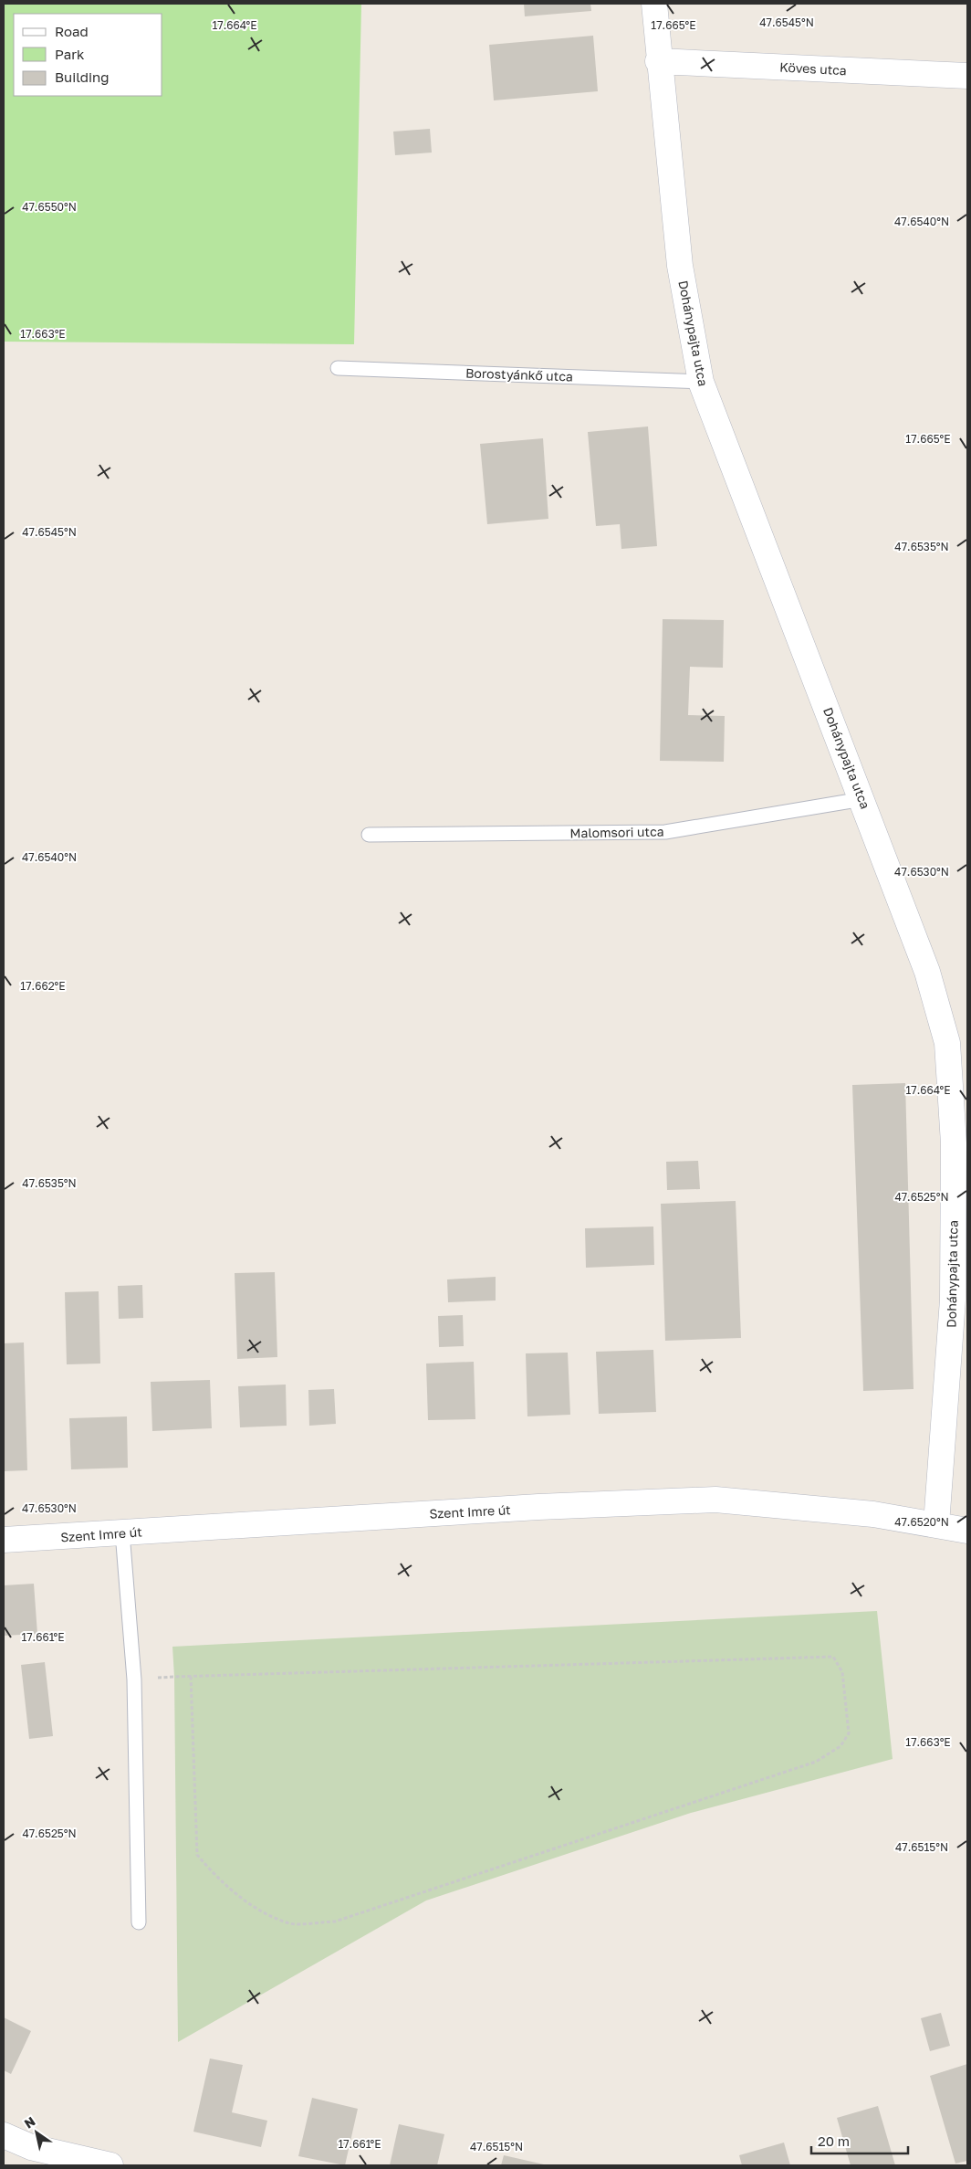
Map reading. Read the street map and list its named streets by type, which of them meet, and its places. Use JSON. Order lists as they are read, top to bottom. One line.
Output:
{"streets":{"street":["Köves utca","Dohánypajta utca","Szent Imre út"],"lane":["Borostyánkő utca","Malomsori utca"]},"crossings":[["Köves utca","Dohánypajta utca"],["Dohánypajta utca","Borostyánkő utca"],["Dohánypajta utca","Malomsori utca"],["Dohánypajta utca","Szent Imre út"]],"legend":["Road","Park","Building"],"scale_bar":"20 m","north":"top left","coordinates":["47.6545°N","17.664°E","17.665°E","47.6550°N","47.6540°N","17.663°E","47.6535°N","47.6530°N","17.662°E","47.6525°N","47.6520°N","17.661°E","47.6515°N"]}
